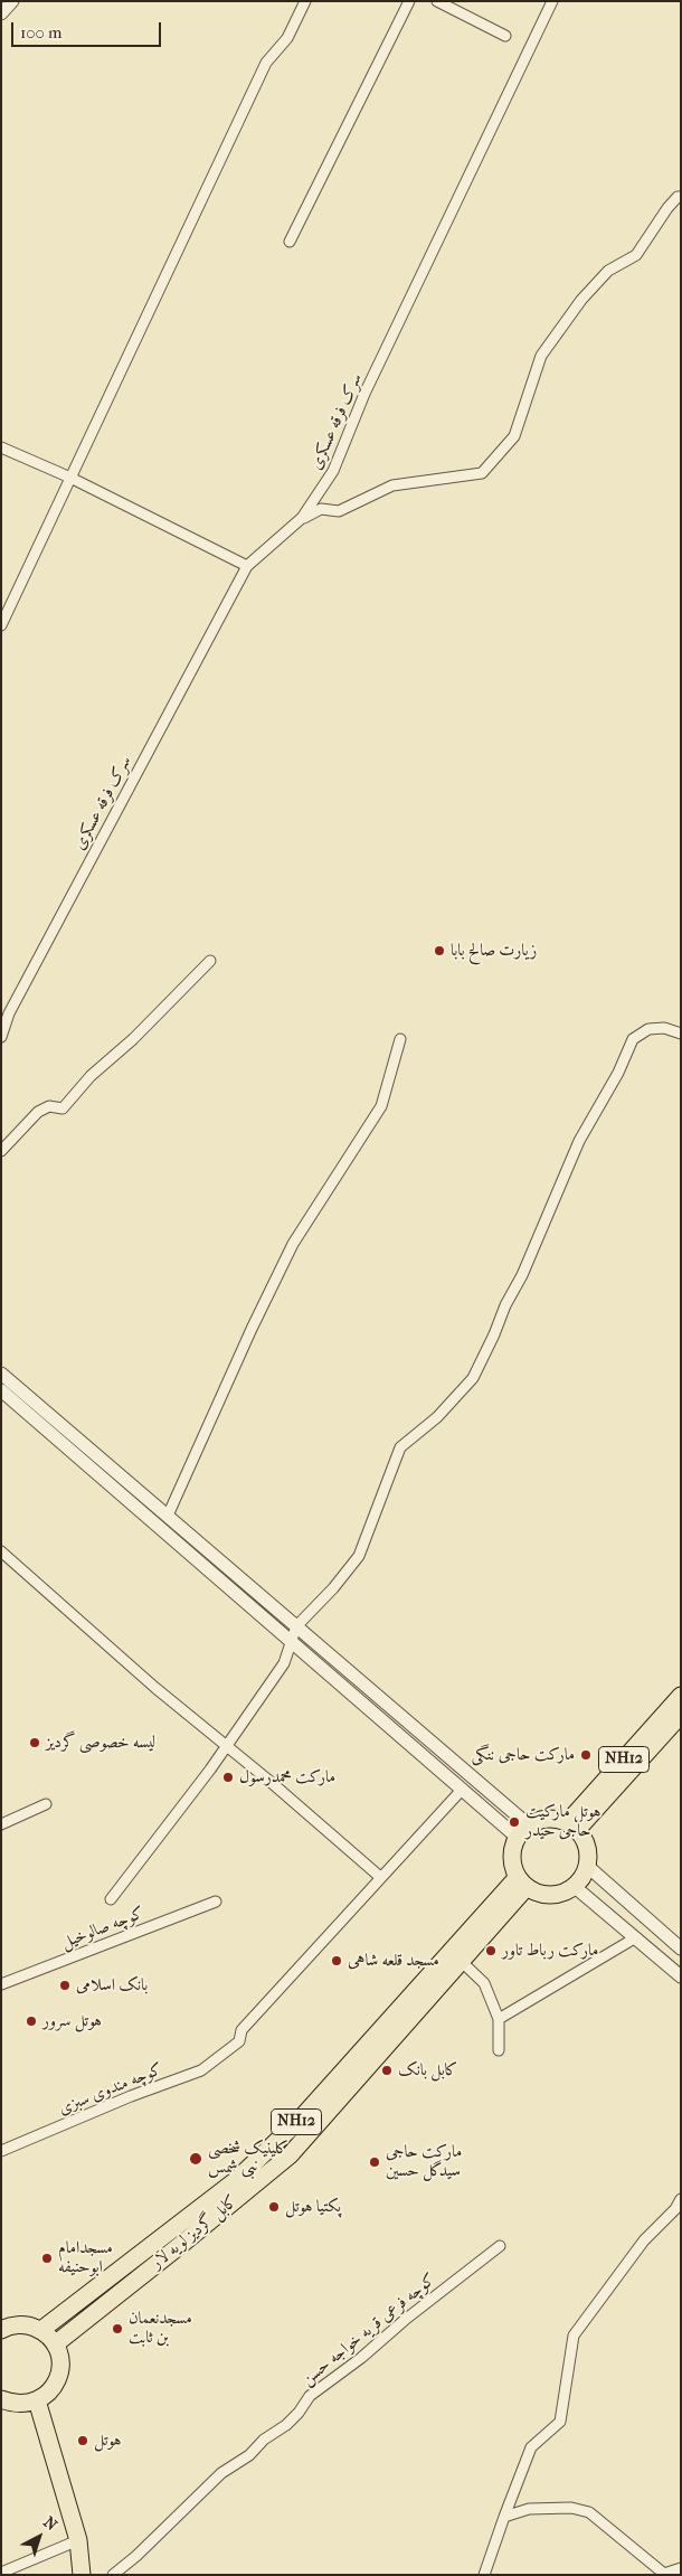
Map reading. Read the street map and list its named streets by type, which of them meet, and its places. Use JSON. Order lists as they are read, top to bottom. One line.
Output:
{"streets":{"highway":["NH12","کابل گردیز لویه لار"],"street":["سرک فرقه عسکری","کوچه صالوخیل","کوچه مندوی سبزی","کوچه فرعی قریه خواجه حسن"]},"crossings":[["NH12","کابل گردیز لویه لار"]],"places":["زیارت صالح بابا","لیسه خصوصی گردیز","مارکت حاجی ننگی","مارکت محمدرسول","هوتل مارکیت حاجی حیدر","مارکت رباط تاور","مسجد قلعه شاهی","بانک اسلامی","هوتل سرور","کابل بانک","کلینیک شخصی نبی شمس","مارکت حاجی سیدگل حسین","پکتیا هوتل","مسجدامام ابوحنیفه","مسجدنعمان بن ثابت","هوتل"],"scale_bar":"100 m","north":"top right"}
